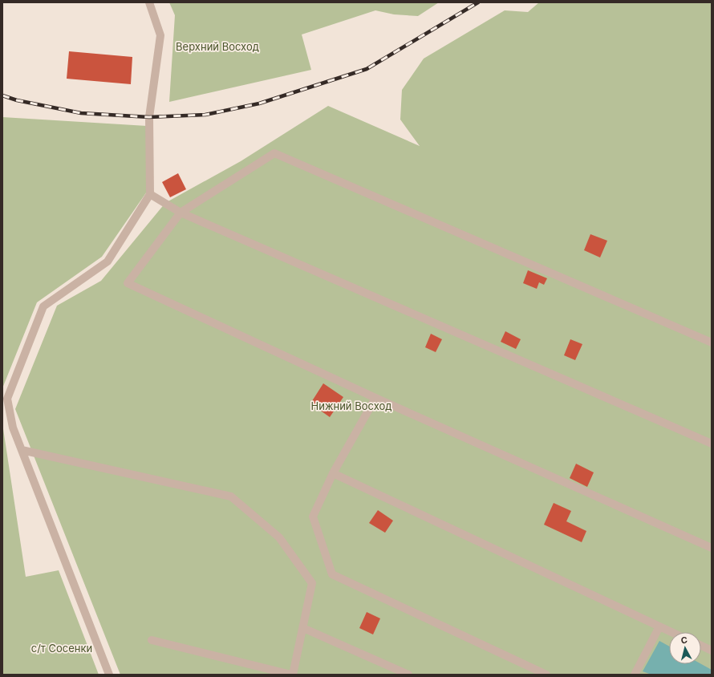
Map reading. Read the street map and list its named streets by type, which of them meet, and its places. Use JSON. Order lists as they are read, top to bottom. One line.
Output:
{"parks":["Верхний Восход","Нижний Восход","с/т Сосенки"],"north":"top"}
